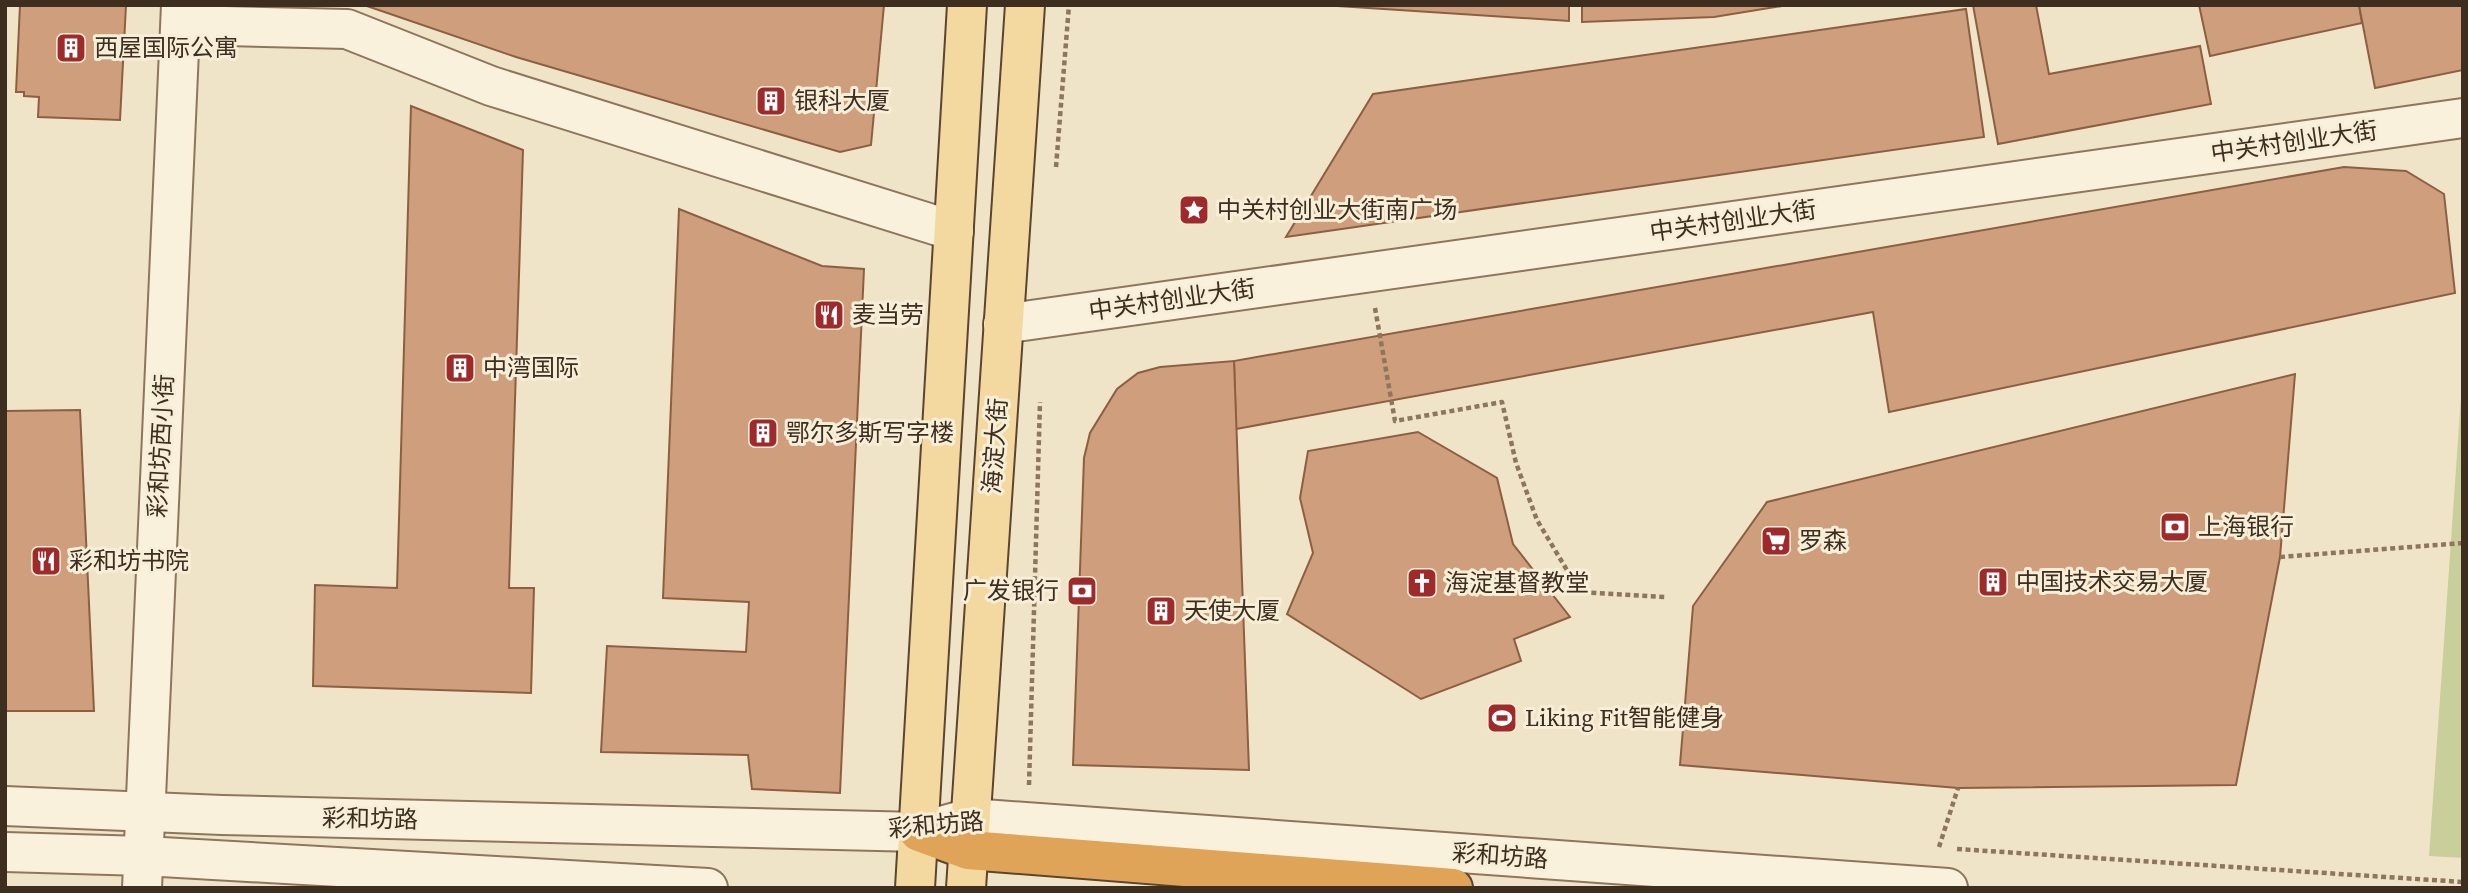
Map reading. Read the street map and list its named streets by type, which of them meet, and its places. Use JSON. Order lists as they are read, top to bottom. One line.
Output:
{"streets":{"main road":["海淀大街"],"street":["中关村创业大街","彩和坊西小街","彩和坊路"]},"crossings":[["中关村创业大街","海淀大街"],["彩和坊西小街","彩和坊路"],["海淀大街","彩和坊路"]],"places":{"building":["西屋国际公寓","银科大厦","中湾国际","鄂尔多斯写字楼","中国技术交易大厦","天使大厦"],"place":["中关村创业大街南广场"],"restaurant":["麦当劳","彩和坊书院"],"bank":["上海银行","广发银行"],"supermarket":["罗森"],"church":["海淀基督教堂"],"sports":["Liking Fit智能健身"]}}
